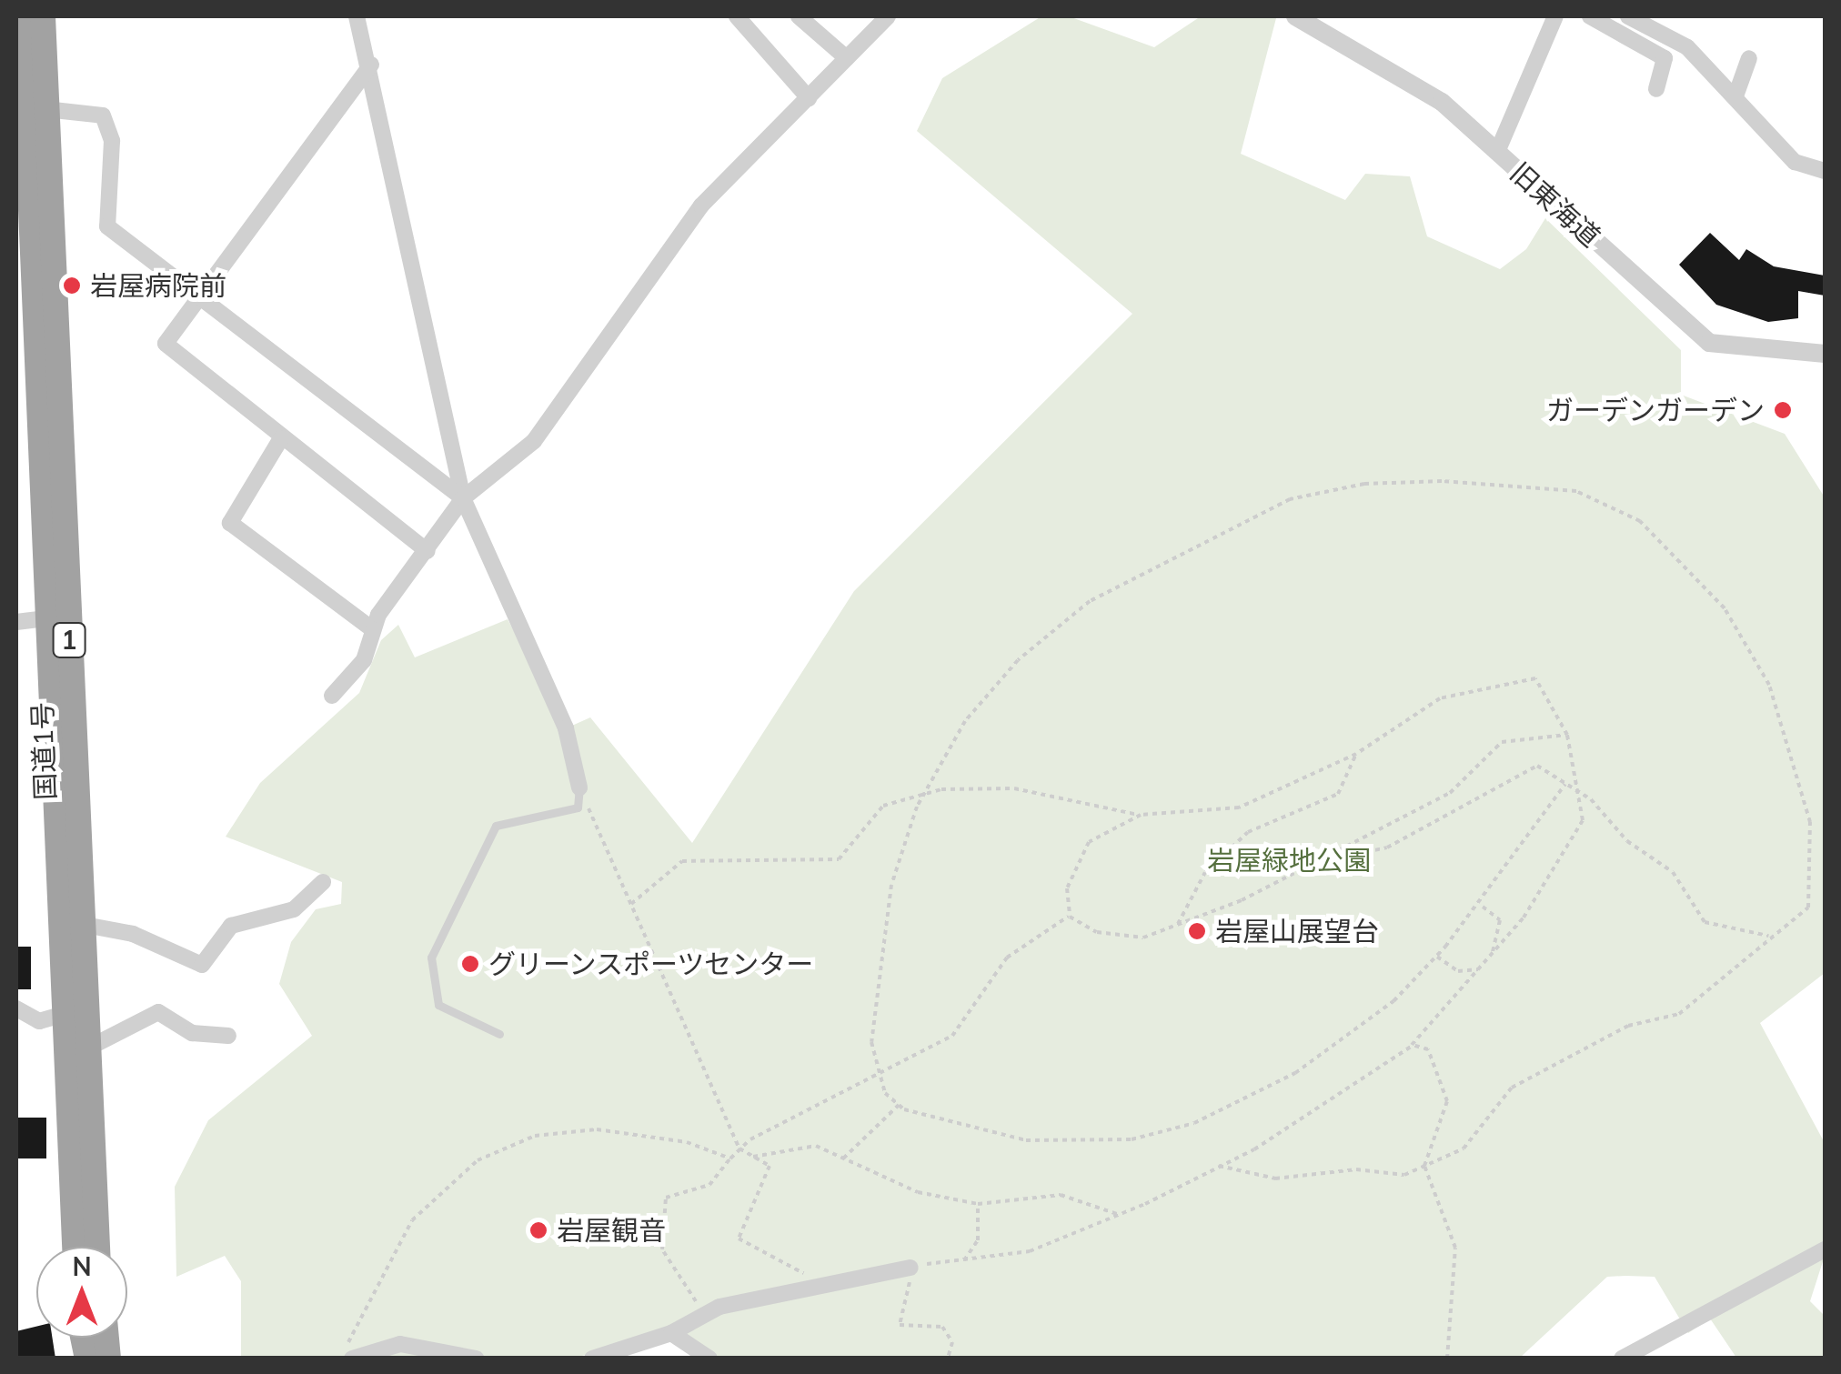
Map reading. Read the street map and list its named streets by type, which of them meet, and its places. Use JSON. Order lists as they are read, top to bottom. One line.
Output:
{"streets":{"highway":["1","国道1号"],"street":["旧東海道"]},"parks":["岩屋緑地公園"],"places":["岩屋病院前","ガーデンガーデン","岩屋山展望台","グリーンスポーツセンター","岩屋観音"],"north":"top"}
